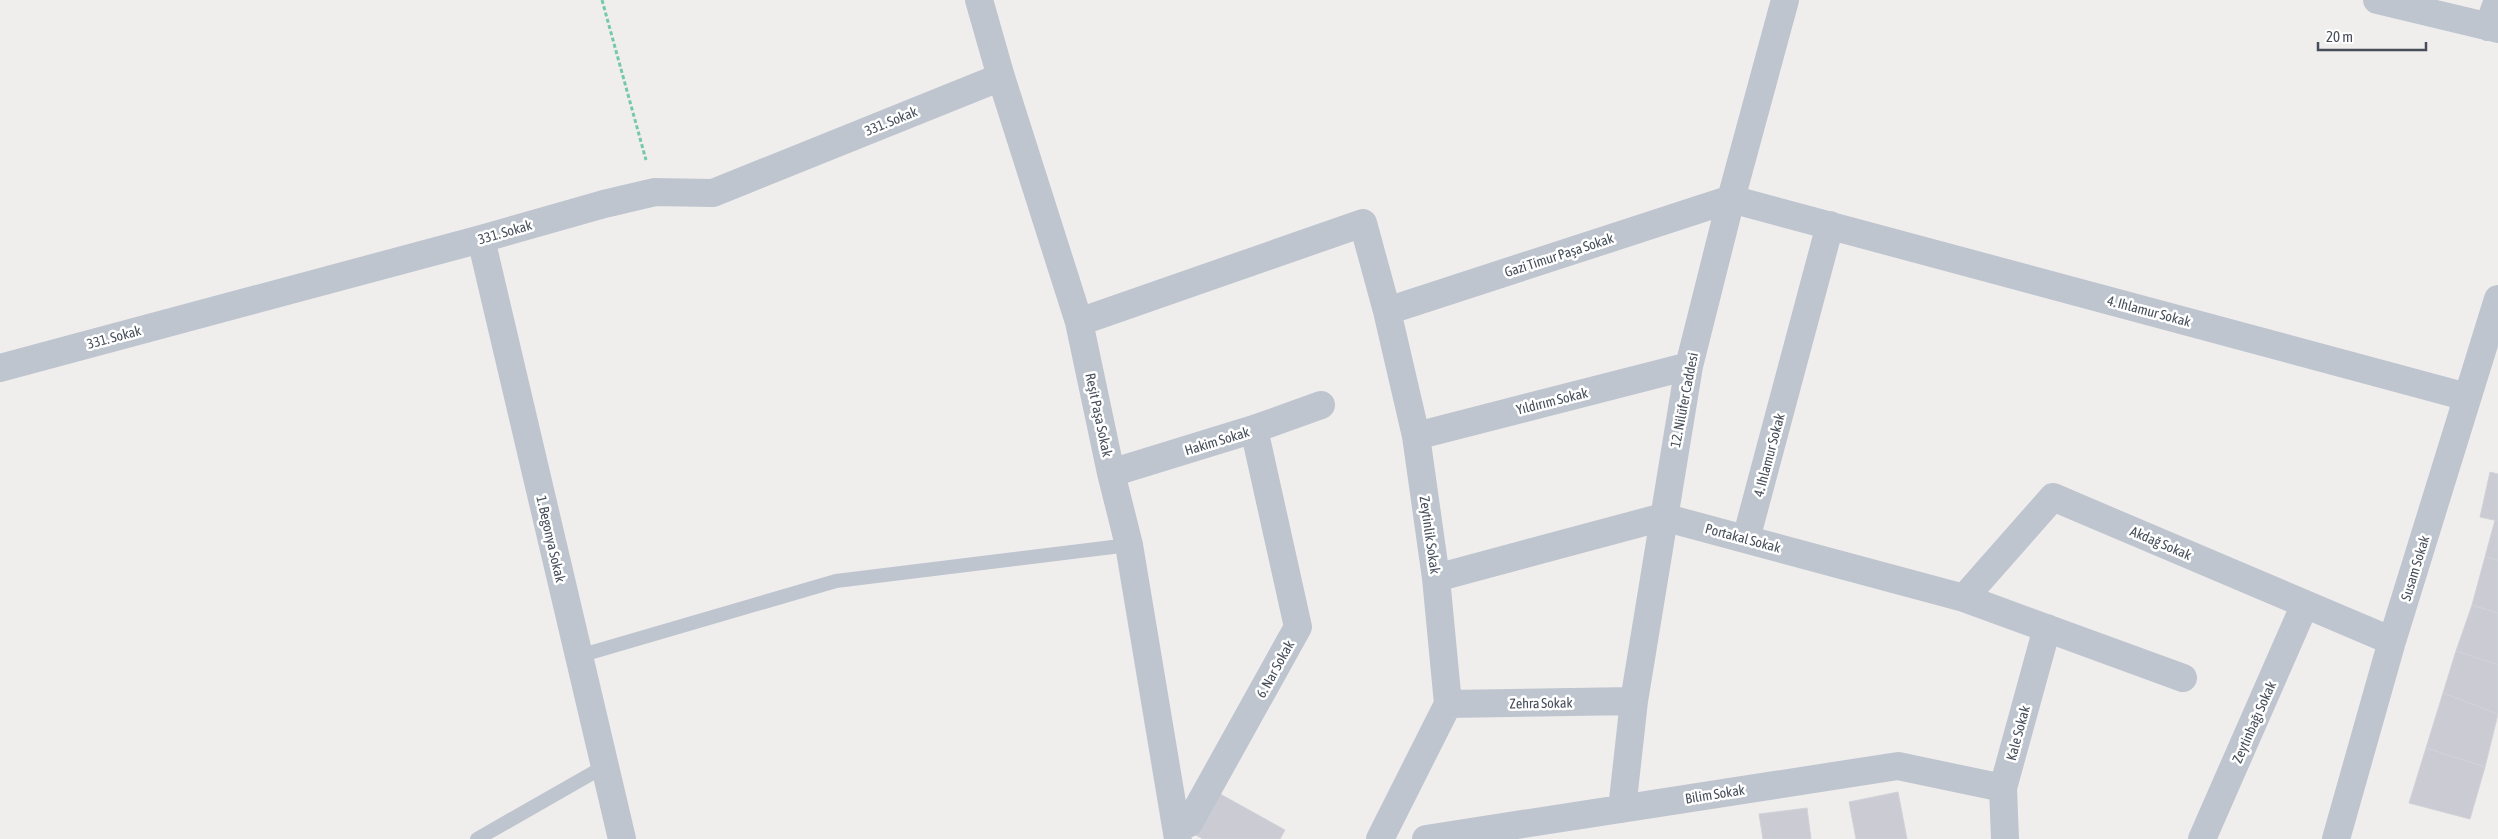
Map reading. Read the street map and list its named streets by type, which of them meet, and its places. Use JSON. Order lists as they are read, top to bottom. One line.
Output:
{"streets":{"street":["331. Sokak","Gazi Timur Paşa Sokak","4. Ihlamur Sokak","12. Nilüfer Caddesi","Yıldırım Sokak","Reşit Paşa Sokak","Hakim Sokak","Zeytinlik Sokak","Portakal Sokak","1. Begonya Sokak","Akdağ Sokak","Susam Sokak","6. Nar Sokak","Zehra Sokak","Zeytinbağı Sokak","Kale Sokak","Bilim Sokak"]},"crossings":[["331. Sokak","Reşit Paşa Sokak"],["331. Sokak","1. Begonya Sokak"],["Gazi Timur Paşa Sokak","4. Ihlamur Sokak"],["Gazi Timur Paşa Sokak","12. Nilüfer Caddesi"],["Gazi Timur Paşa Sokak","Zeytinlik Sokak"],["4. Ihlamur Sokak","12. Nilüfer Caddesi"],["4. Ihlamur Sokak","Portakal Sokak"],["4. Ihlamur Sokak","Susam Sokak"],["12. Nilüfer Caddesi","Yıldırım Sokak"],["12. Nilüfer Caddesi","Portakal Sokak"],["12. Nilüfer Caddesi","Zehra Sokak"],["12. Nilüfer Caddesi","Bilim Sokak"],["Yıldırım Sokak","Zeytinlik Sokak"],["Reşit Paşa Sokak","Hakim Sokak"],["Reşit Paşa Sokak","Zeytinlik Sokak"],["Reşit Paşa Sokak","6. Nar Sokak"],["Hakim Sokak","6. Nar Sokak"],["Zeytinlik Sokak","Portakal Sokak"],["Zeytinlik Sokak","Zehra Sokak"],["Portakal Sokak","Akdağ Sokak"],["Portakal Sokak","Kale Sokak"],["Akdağ Sokak","Susam Sokak"],["Akdağ Sokak","Zeytinbağı Sokak"],["Kale Sokak","Bilim Sokak"]],"scale_bar":"20 m"}
